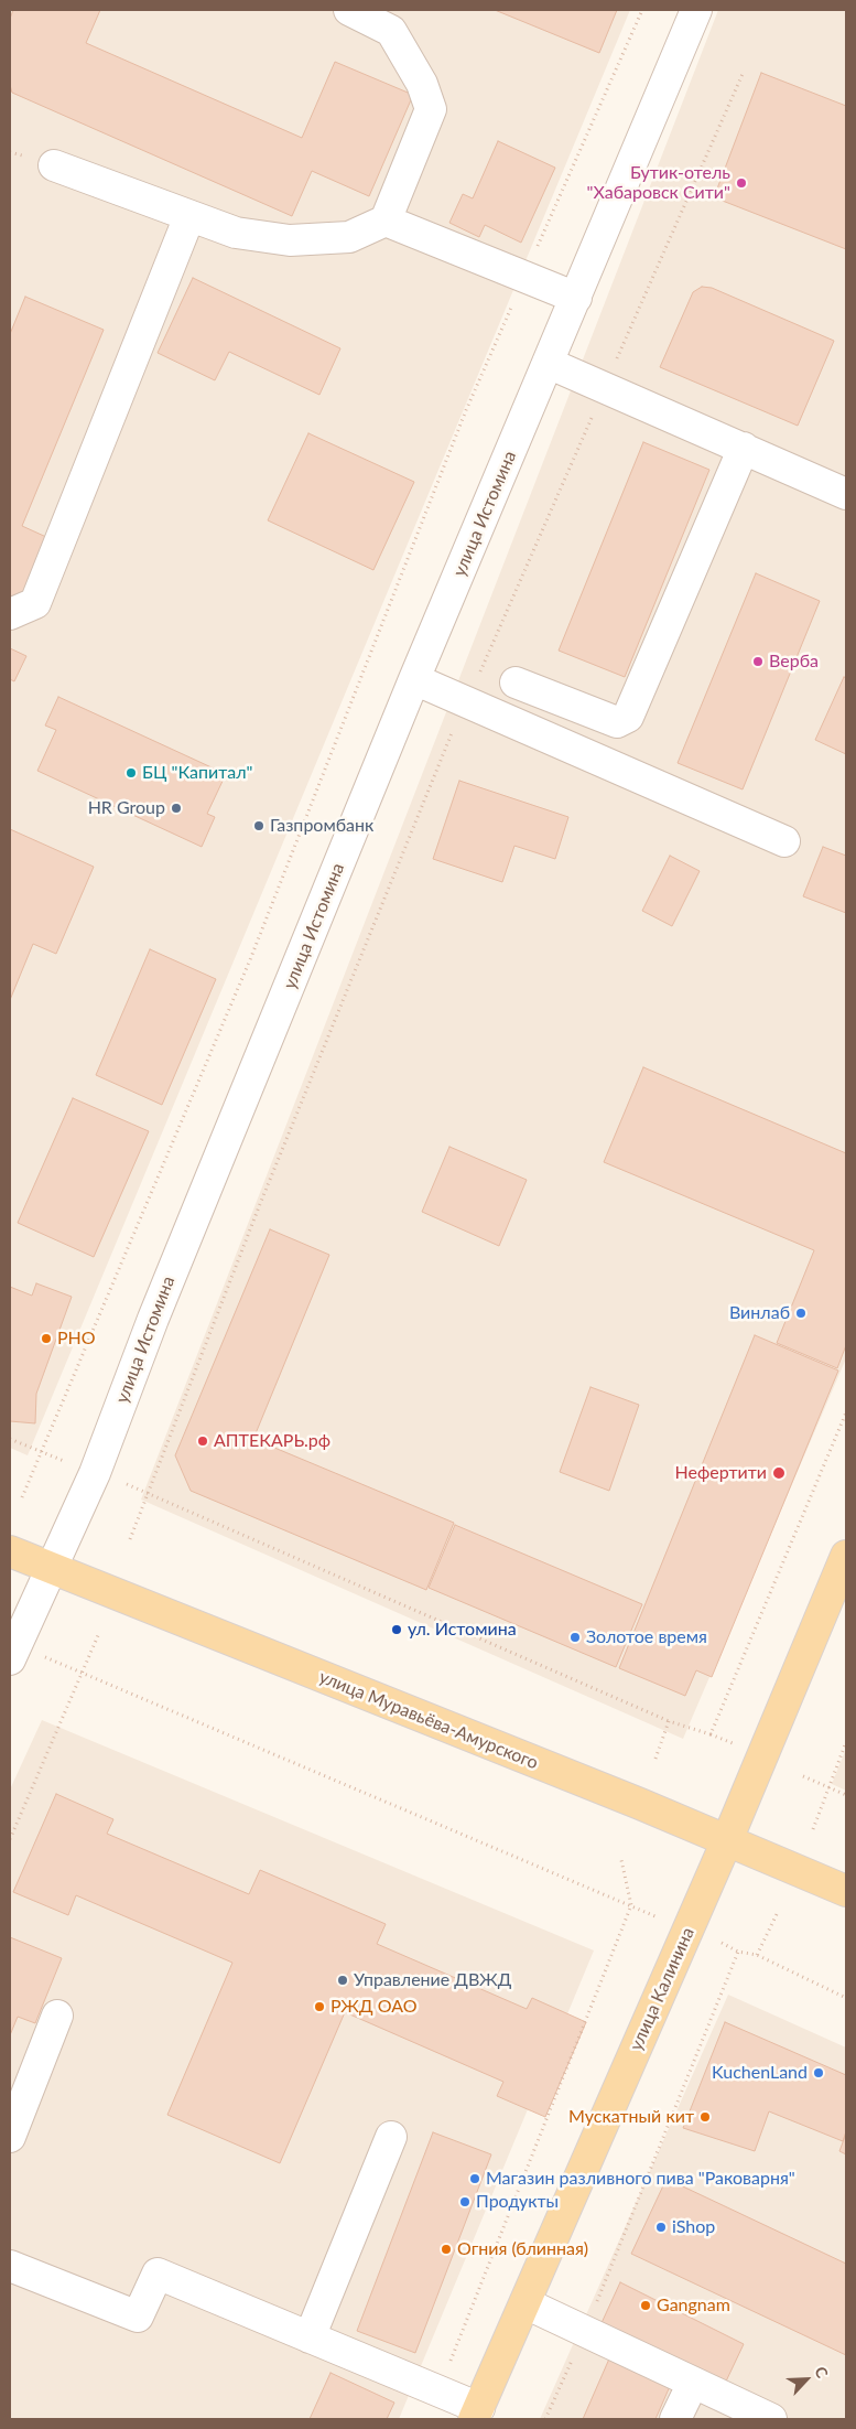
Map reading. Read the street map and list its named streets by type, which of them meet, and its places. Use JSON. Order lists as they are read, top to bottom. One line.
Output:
{"streets":{"main road":["улица Муравьёва-Амурского","улица Калинина"],"street":["улица Истомина"]},"crossings":[["улица Истомина","улица Муравьёва-Амурского"],["улица Муравьёва-Амурского","улица Калинина"]],"places":["Бутик-отель \"Хабаровск Сити\"","Верба","БЦ \"Капитал\"","HR Group","Газпромбанк","Винлаб","PHO","АПТЕКАРЬ.рф","Нефертити","ул. Истомина","Золотое время","Управление ДВЖД","РЖД ОАО","KuchenLand","Мускатный кит","Магазин разливного пива \"Раковарня\"","Продукты","iShop","Огния (блинная)","Gangnam"],"north":"top right"}
